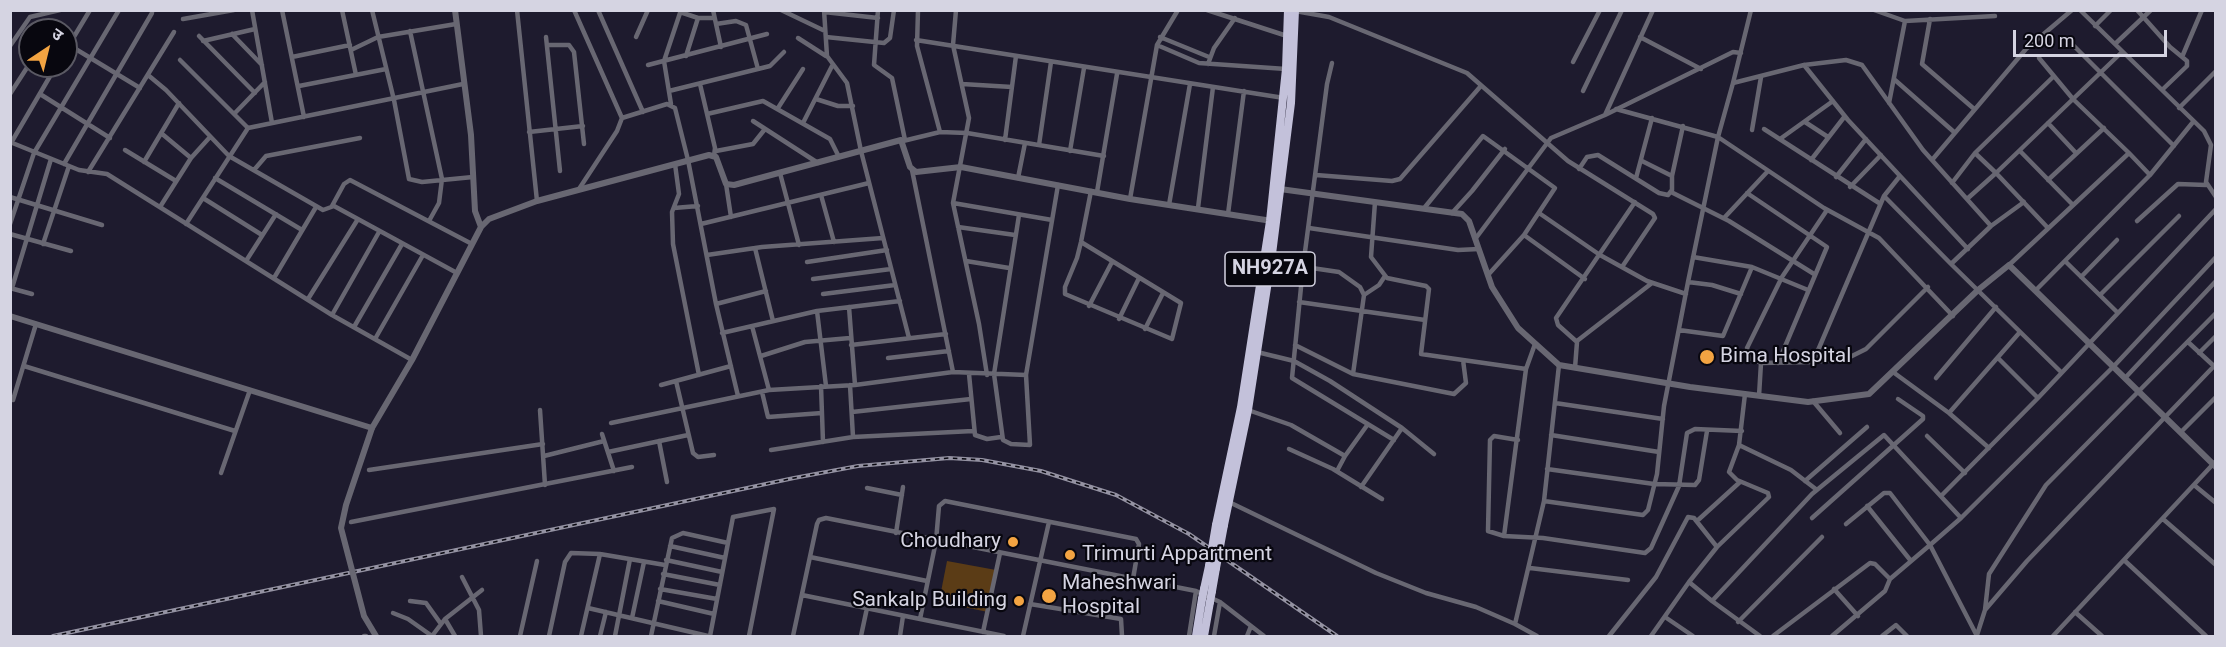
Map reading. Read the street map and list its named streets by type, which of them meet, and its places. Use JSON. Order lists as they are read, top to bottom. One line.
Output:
{"streets":{"highway":["NH927A"]},"places":["Bima Hospital","Choudhary","Trimurti Appartment","Maheshwari Hospital","Sankalp Building"],"scale_bar":"200 m","north":"top right"}
